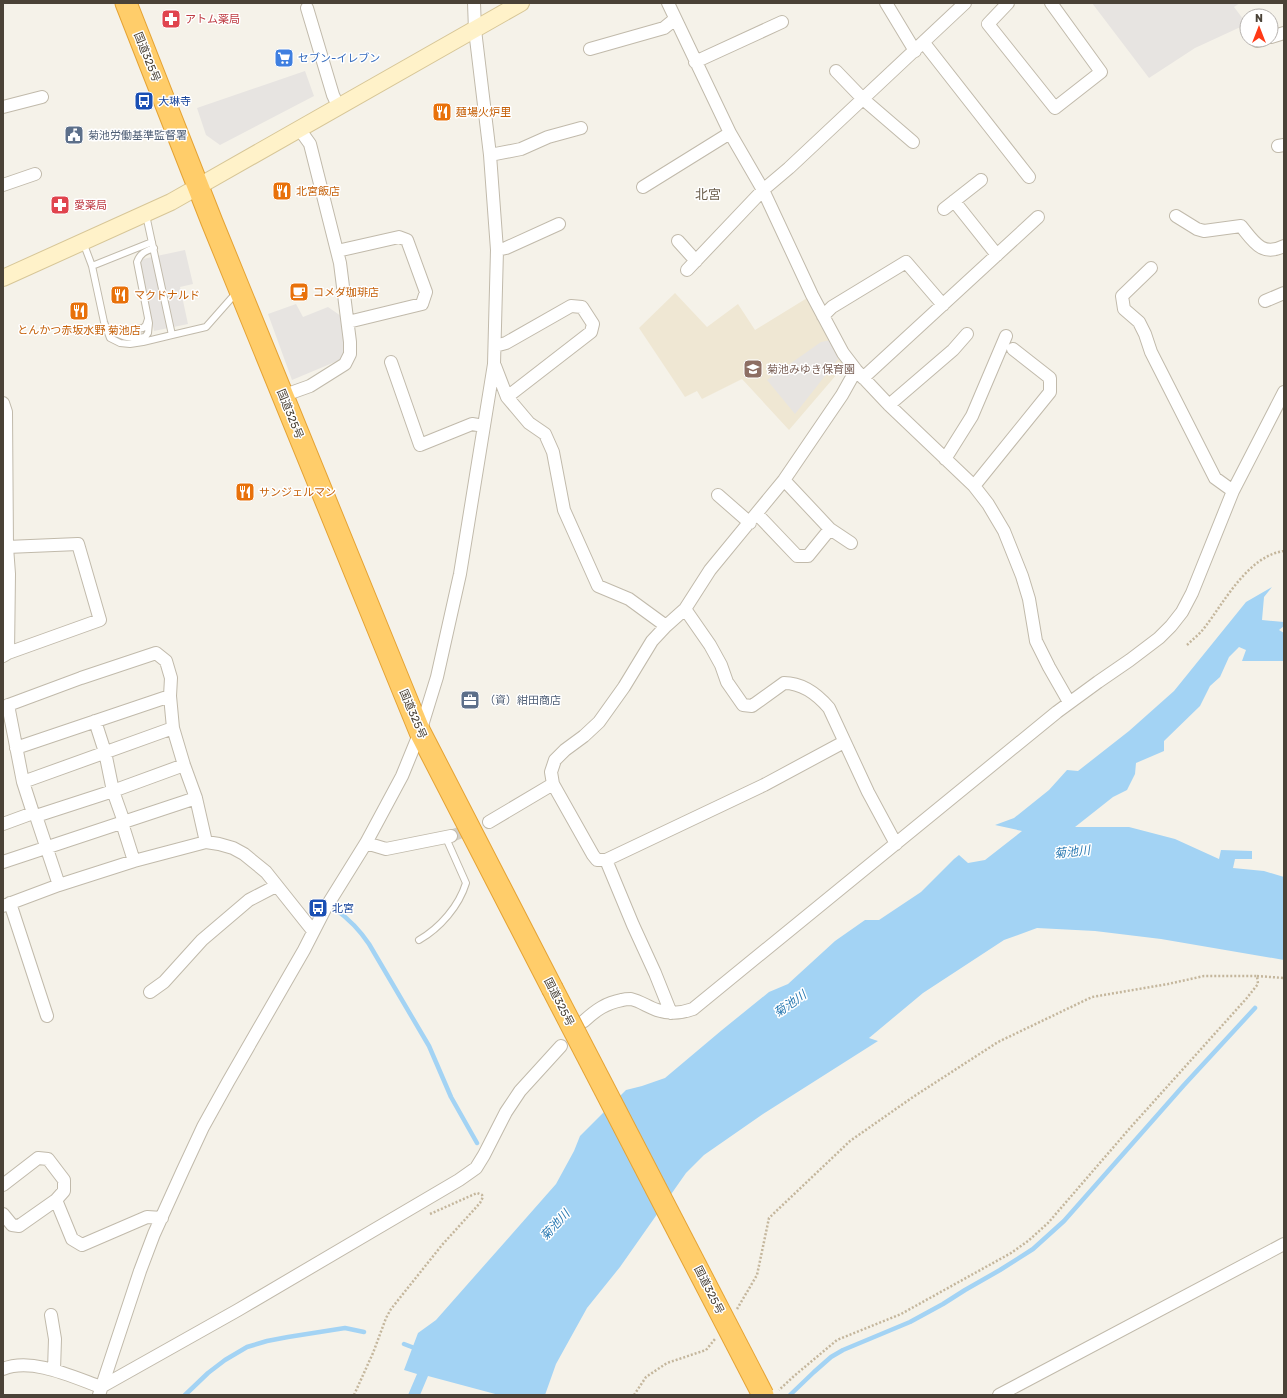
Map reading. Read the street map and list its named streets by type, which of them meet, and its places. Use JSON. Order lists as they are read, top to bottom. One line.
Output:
{"streets":{"highway":["国道325号"]},"districts":["北宮"],"water":["菊池川"],"places":{"pharmacy":["アトム薬局","愛薬局"],"supermarket":["セブン-イレブン"],"bus stop":["大琳寺","北宮"],"restaurant":["麺場火炉里","北宮飯店","マクドナルド","とんかつ赤坂水野 菊池店","サンジェルマン"],"public building":["菊池労働基準監督署"],"cafe":["コメダ珈琲店"],"school or university":["菊池みゆき保育園"],"office":["（資）紺田商店"]},"north":"top"}
